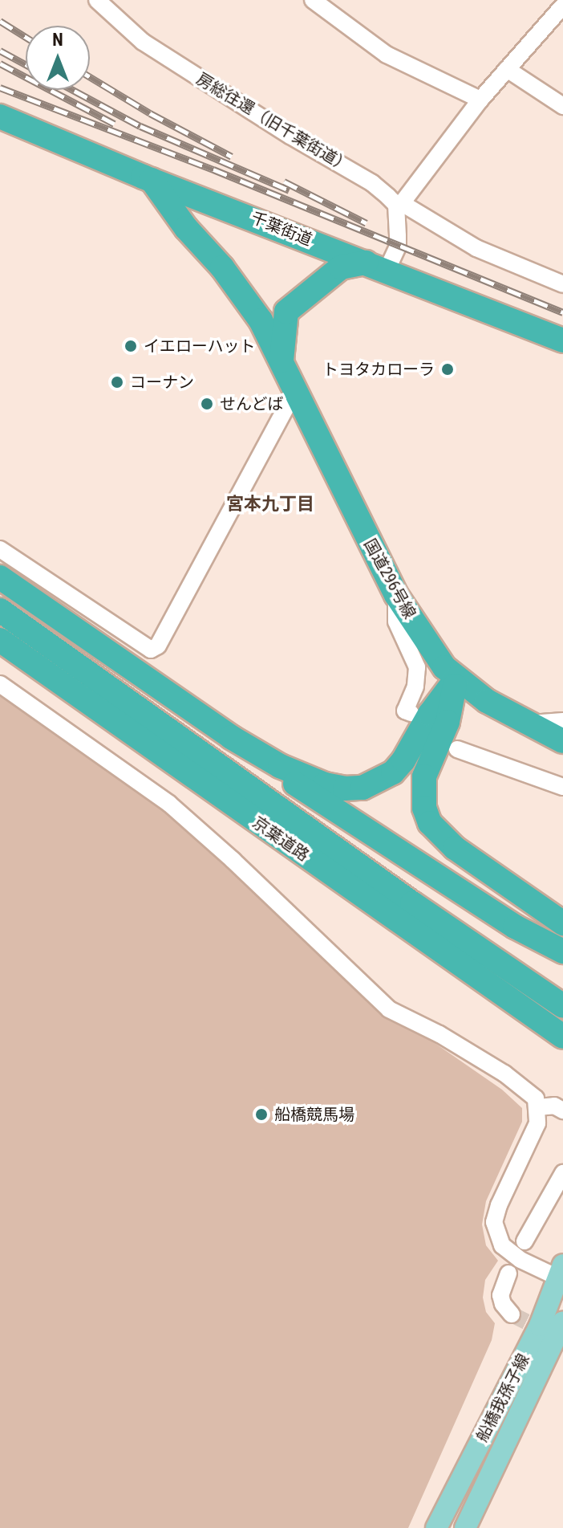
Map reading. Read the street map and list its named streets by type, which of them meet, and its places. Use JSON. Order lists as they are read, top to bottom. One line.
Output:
{"streets":{"highway":["千葉街道","国道296号線","京葉道路"],"main road":["船橋我孫子線"],"street":["房総往還（旧千葉街道）"]},"crossings":[["千葉街道","国道296号線"]],"districts":["宮本九丁目"],"places":["イエローハット","トヨタカローラ","コーナン","せんどば","船橋競馬場"],"north":"top"}
